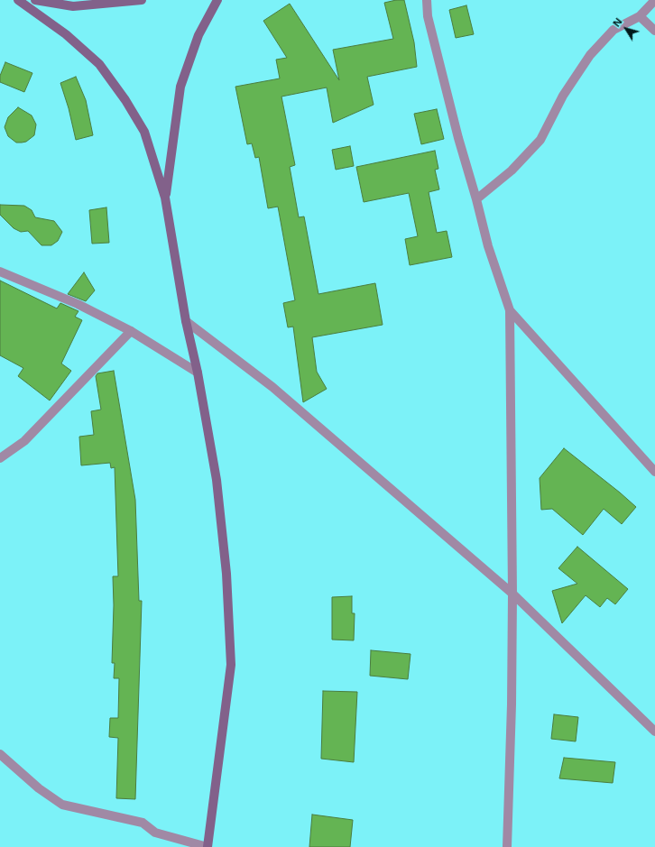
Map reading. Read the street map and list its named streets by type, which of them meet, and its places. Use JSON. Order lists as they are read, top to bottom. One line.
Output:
{"north":"top left"}
